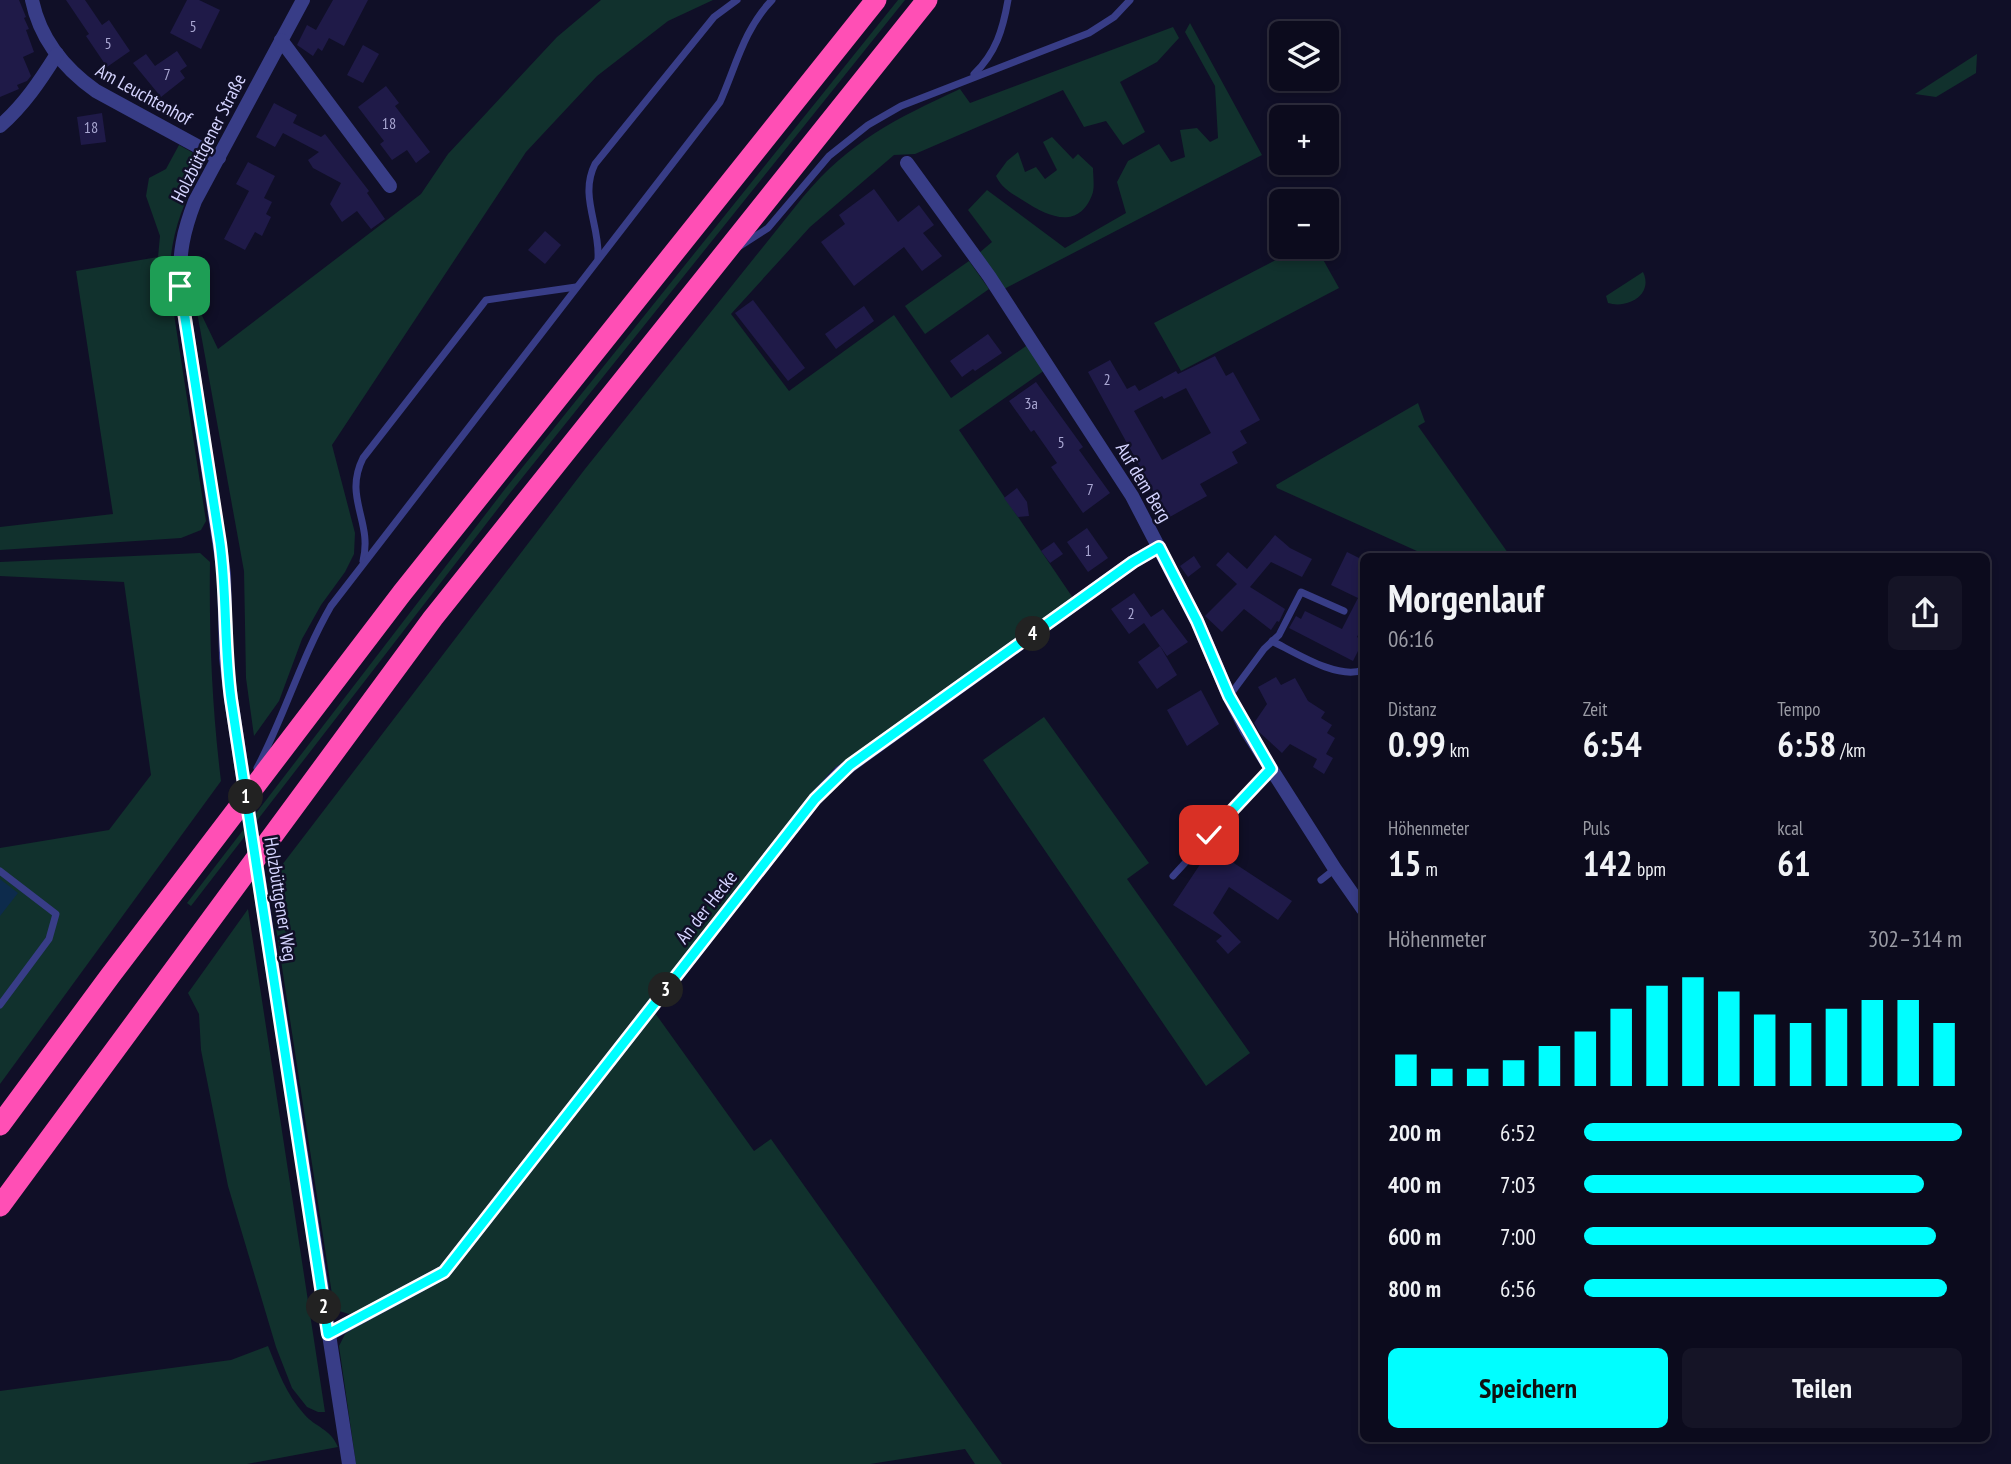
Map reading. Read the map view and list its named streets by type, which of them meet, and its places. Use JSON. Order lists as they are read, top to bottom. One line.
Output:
{"streets":{"street":["Am Leuchtenhof","Holzbüttgener Straße","Auf dem Berg","Holzbüttgener Weg","An der Hecke"]},"crossings":[["Am Leuchtenhof","Holzbüttgener Straße"],["Holzbüttgener Straße","Holzbüttgener Weg"],["Auf dem Berg","An der Hecke"],["Holzbüttgener Weg","An der Hecke"]],"house_numbers":["5","5","7","18","18","2","3a","5","7","1","2"],"page":{"map_buttons":["+","−"],"heading":["Morgenlauf","06:16"],"pins":["4","1","3","2"],"stats":[["Distanz","0.99 km"],["Zeit","6:54"],["Tempo","6:58 /km"],["Höhenmeter","15 m"],["Puls","142 bpm"],["kcal","61"]],"chart":["Höhenmeter","302–314 m"],"list":[{"name":"200 m","note":"6:52"},{"name":"400 m","note":"7:03"},{"name":"600 m","note":"7:00"},{"name":"800 m","note":"6:56"}],"buttons":["Speichern","Teilen"]}}
